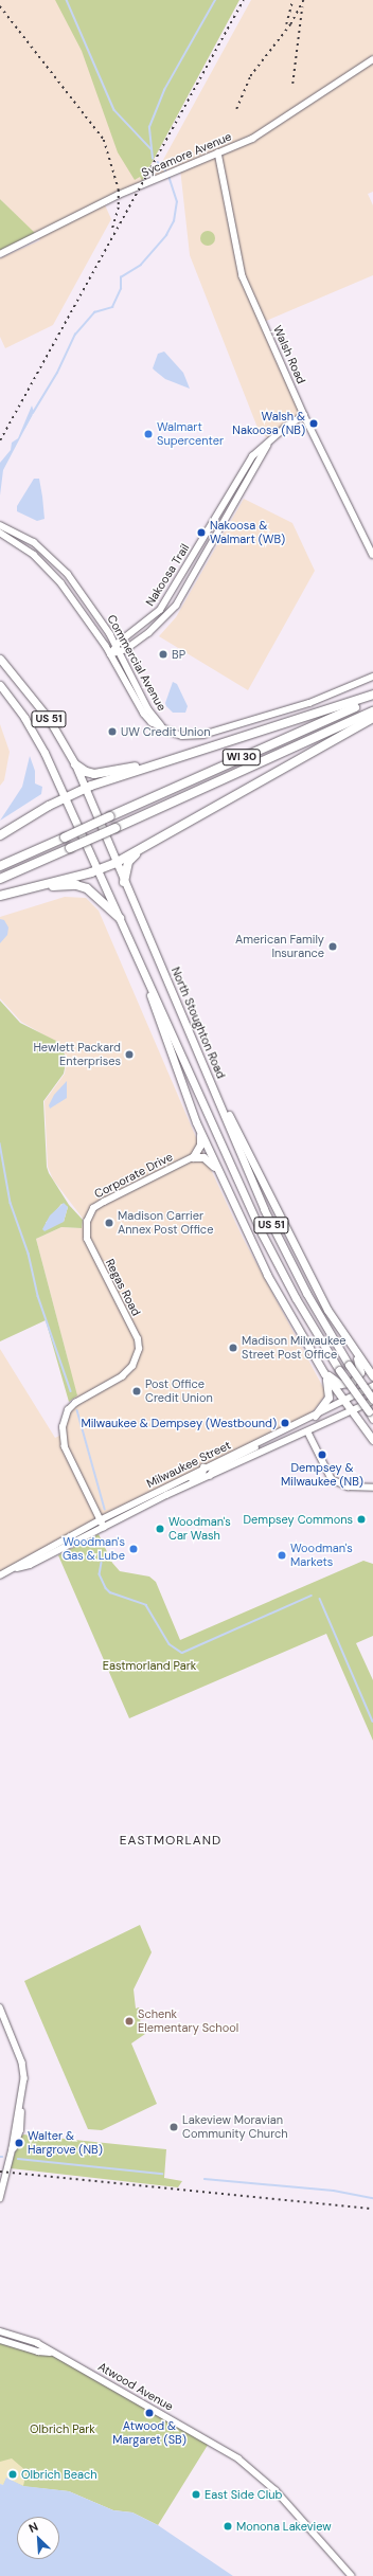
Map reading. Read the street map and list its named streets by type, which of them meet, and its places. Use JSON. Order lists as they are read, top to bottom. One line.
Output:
{"streets":{"highway":["WI 30"],"main road":["US 51","North Stoughton Road"],"street":["Sycamore Avenue","Walsh Road","Nakoosa Trail","Commercial Avenue","Corporate Drive","Regas Road","Milwaukee Street","Atwood Avenue"]},"crossings":[["Sycamore Avenue","Walsh Road"],["Walsh Road","Nakoosa Trail"],["Nakoosa Trail","Commercial Avenue"],["North Stoughton Road","Milwaukee Street"],["Corporate Drive","Regas Road"],["Regas Road","Milwaukee Street"]],"districts":["EASTMORLAND"],"parks":["Eastmorland Park","Olbrich Park"],"places":["Walsh & Nakoosa (NB)","Walmart Supercenter","Nakoosa & Walmart (WB)","BP","UW Credit Union","American Family Insurance","Hewlett Packard Enterprises","Madison Carrier Annex Post Office","Madison Milwaukee Street Post Office","Post Office Credit Union","Milwaukee & Dempsey (Westbound)","Dempsey & Milwaukee (NB)","Dempsey Commons","Woodman's Car Wash","Woodman's Gas & Lube","Woodman's Markets","Schenk Elementary School","Lakeview Moravian Community Church","Walter & Hargrove (NB)","Atwood & Margaret (SB)","Olbrich Beach","East Side Club","Monona Lakeview"],"north":"top left"}
